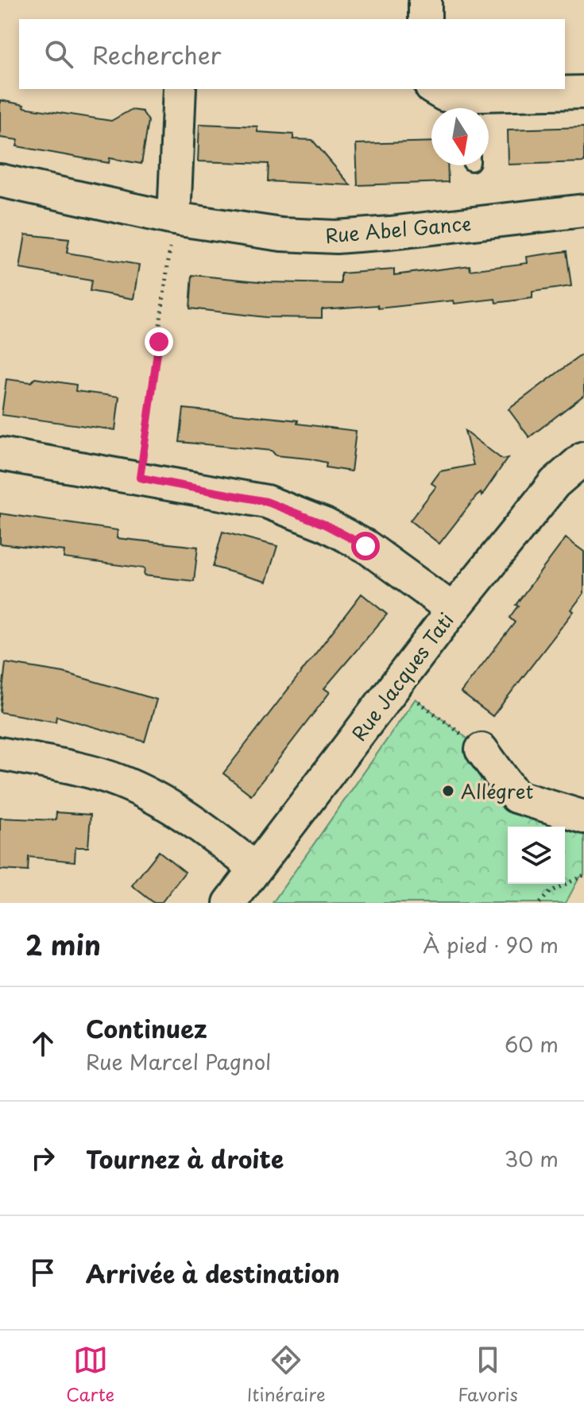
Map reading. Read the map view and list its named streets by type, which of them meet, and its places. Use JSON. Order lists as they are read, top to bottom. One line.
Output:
{"streets":{"street":["Rue Abel Gance","Rue Jacques Tati"]},"places":["Allégret"],"north":"bottom","page":{"search":"Rechercher","heading":["2 min","À pied · 90 m"],"list":[["Continuez","Rue Marcel Pagnol","60 m"],["Tournez à droite","30 m"],"Arrivée à destination"],"nav":["Carte","Itinéraire","Favoris"]}}
